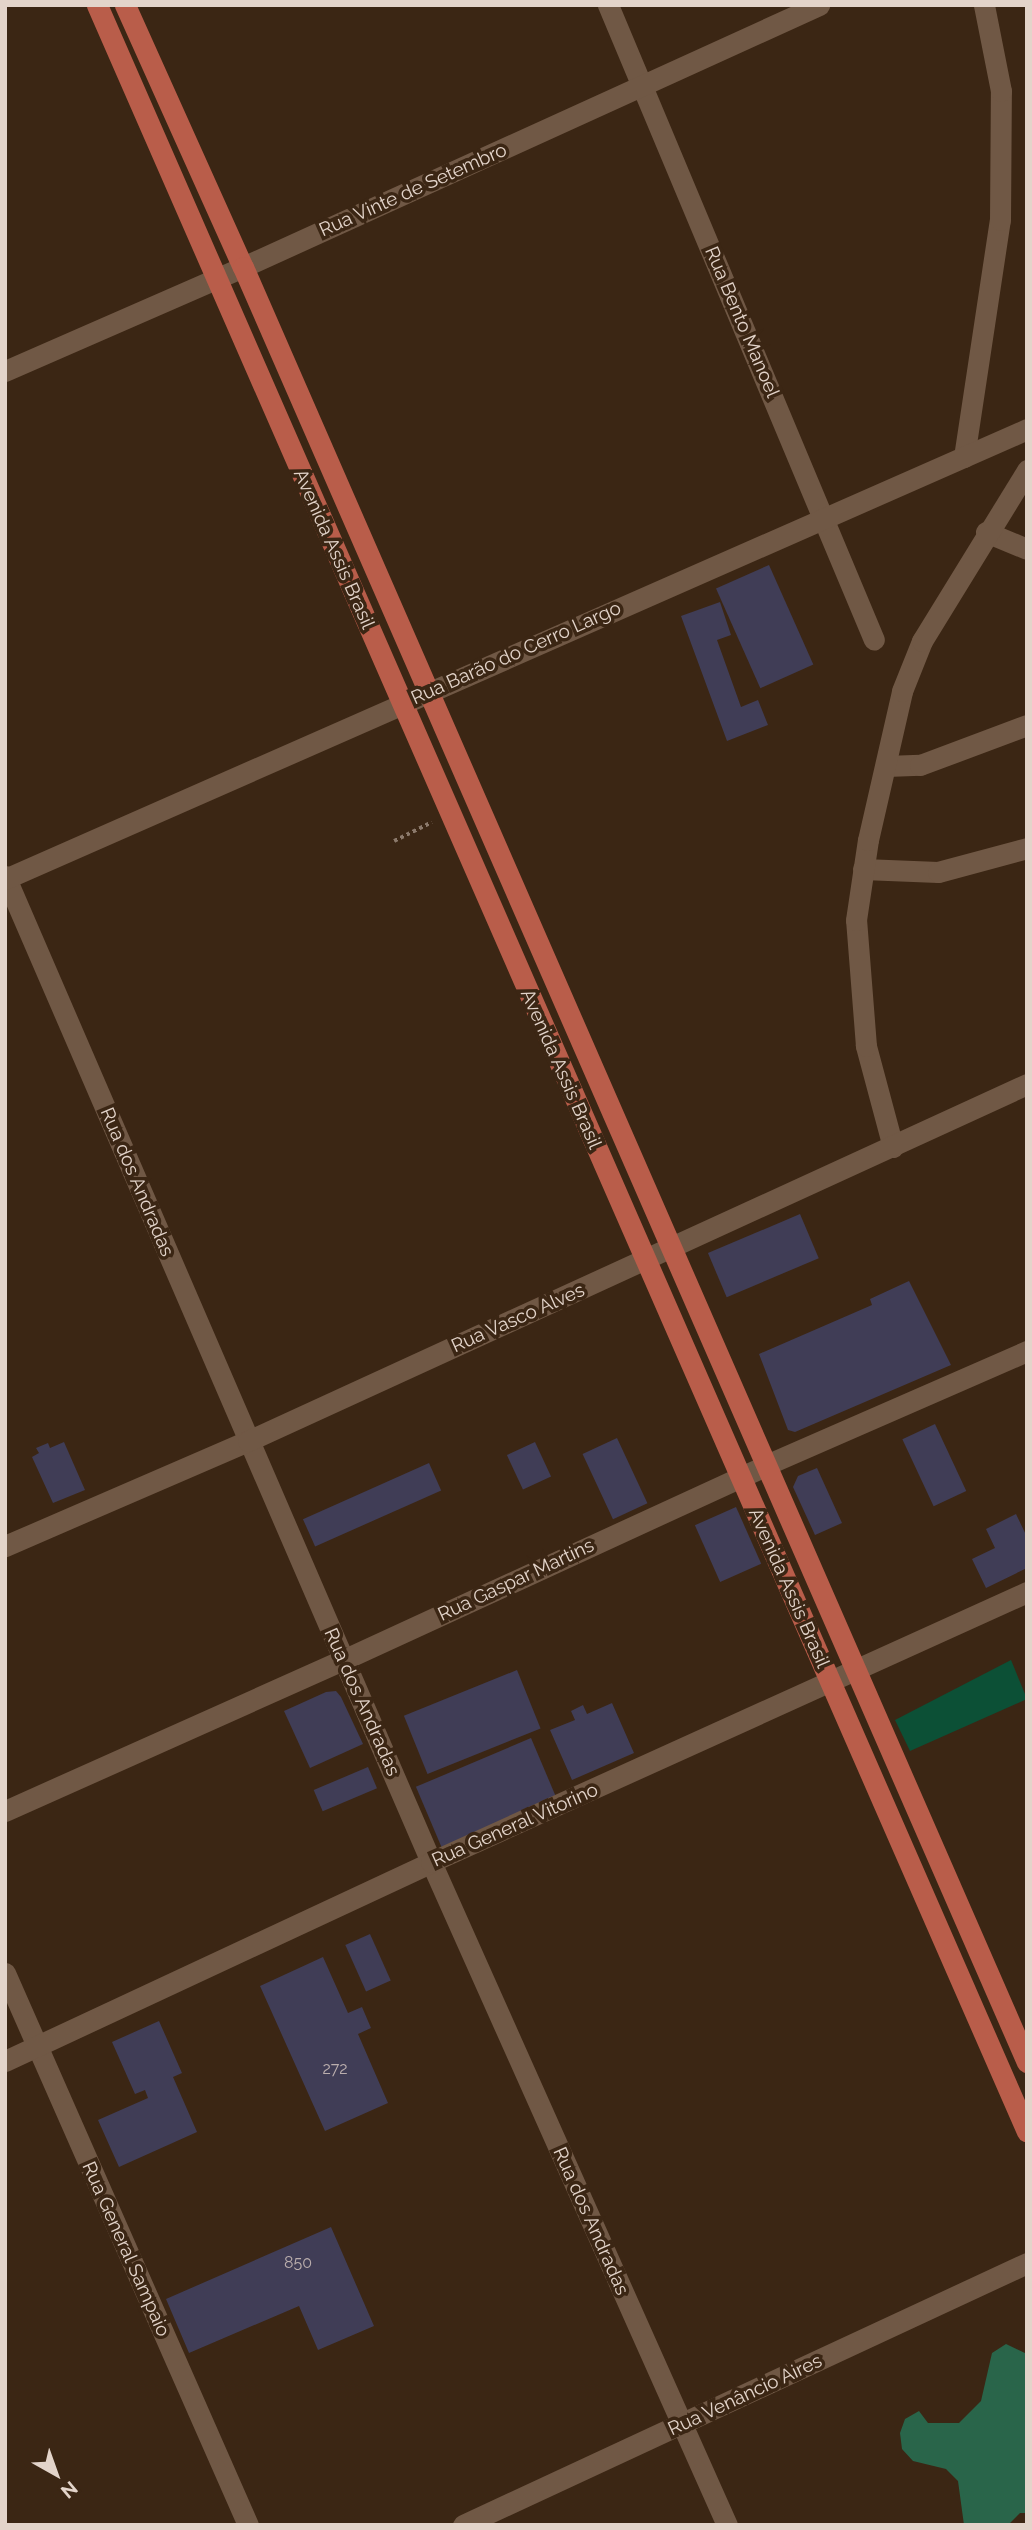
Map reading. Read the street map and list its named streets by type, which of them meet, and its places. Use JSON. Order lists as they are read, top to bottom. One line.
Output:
{"streets":{"main road":["Avenida Assis Brasil"],"street":["Rua Vinte de Setembro","Rua Bento Manoel","Rua Barão do Cerro Largo","Rua dos Andradas","Rua Vasco Alves","Rua Gaspar Martins","Rua General Vitorino","Rua General Sampaio","Rua Venâncio Aires"]},"crossings":[["Rua Vinte de Setembro","Rua Bento Manoel"],["Rua Vinte de Setembro","Avenida Assis Brasil"],["Rua Bento Manoel","Rua Barão do Cerro Largo"],["Avenida Assis Brasil","Rua Barão do Cerro Largo"],["Avenida Assis Brasil","Rua Vasco Alves"],["Avenida Assis Brasil","Rua Gaspar Martins"],["Avenida Assis Brasil","Rua General Vitorino"],["Rua Barão do Cerro Largo","Rua dos Andradas"],["Rua dos Andradas","Rua Vasco Alves"],["Rua dos Andradas","Rua Gaspar Martins"],["Rua dos Andradas","Rua General Vitorino"],["Rua dos Andradas","Rua Venâncio Aires"],["Rua General Vitorino","Rua General Sampaio"]],"house_numbers":["272","850"],"north":"bottom right"}
